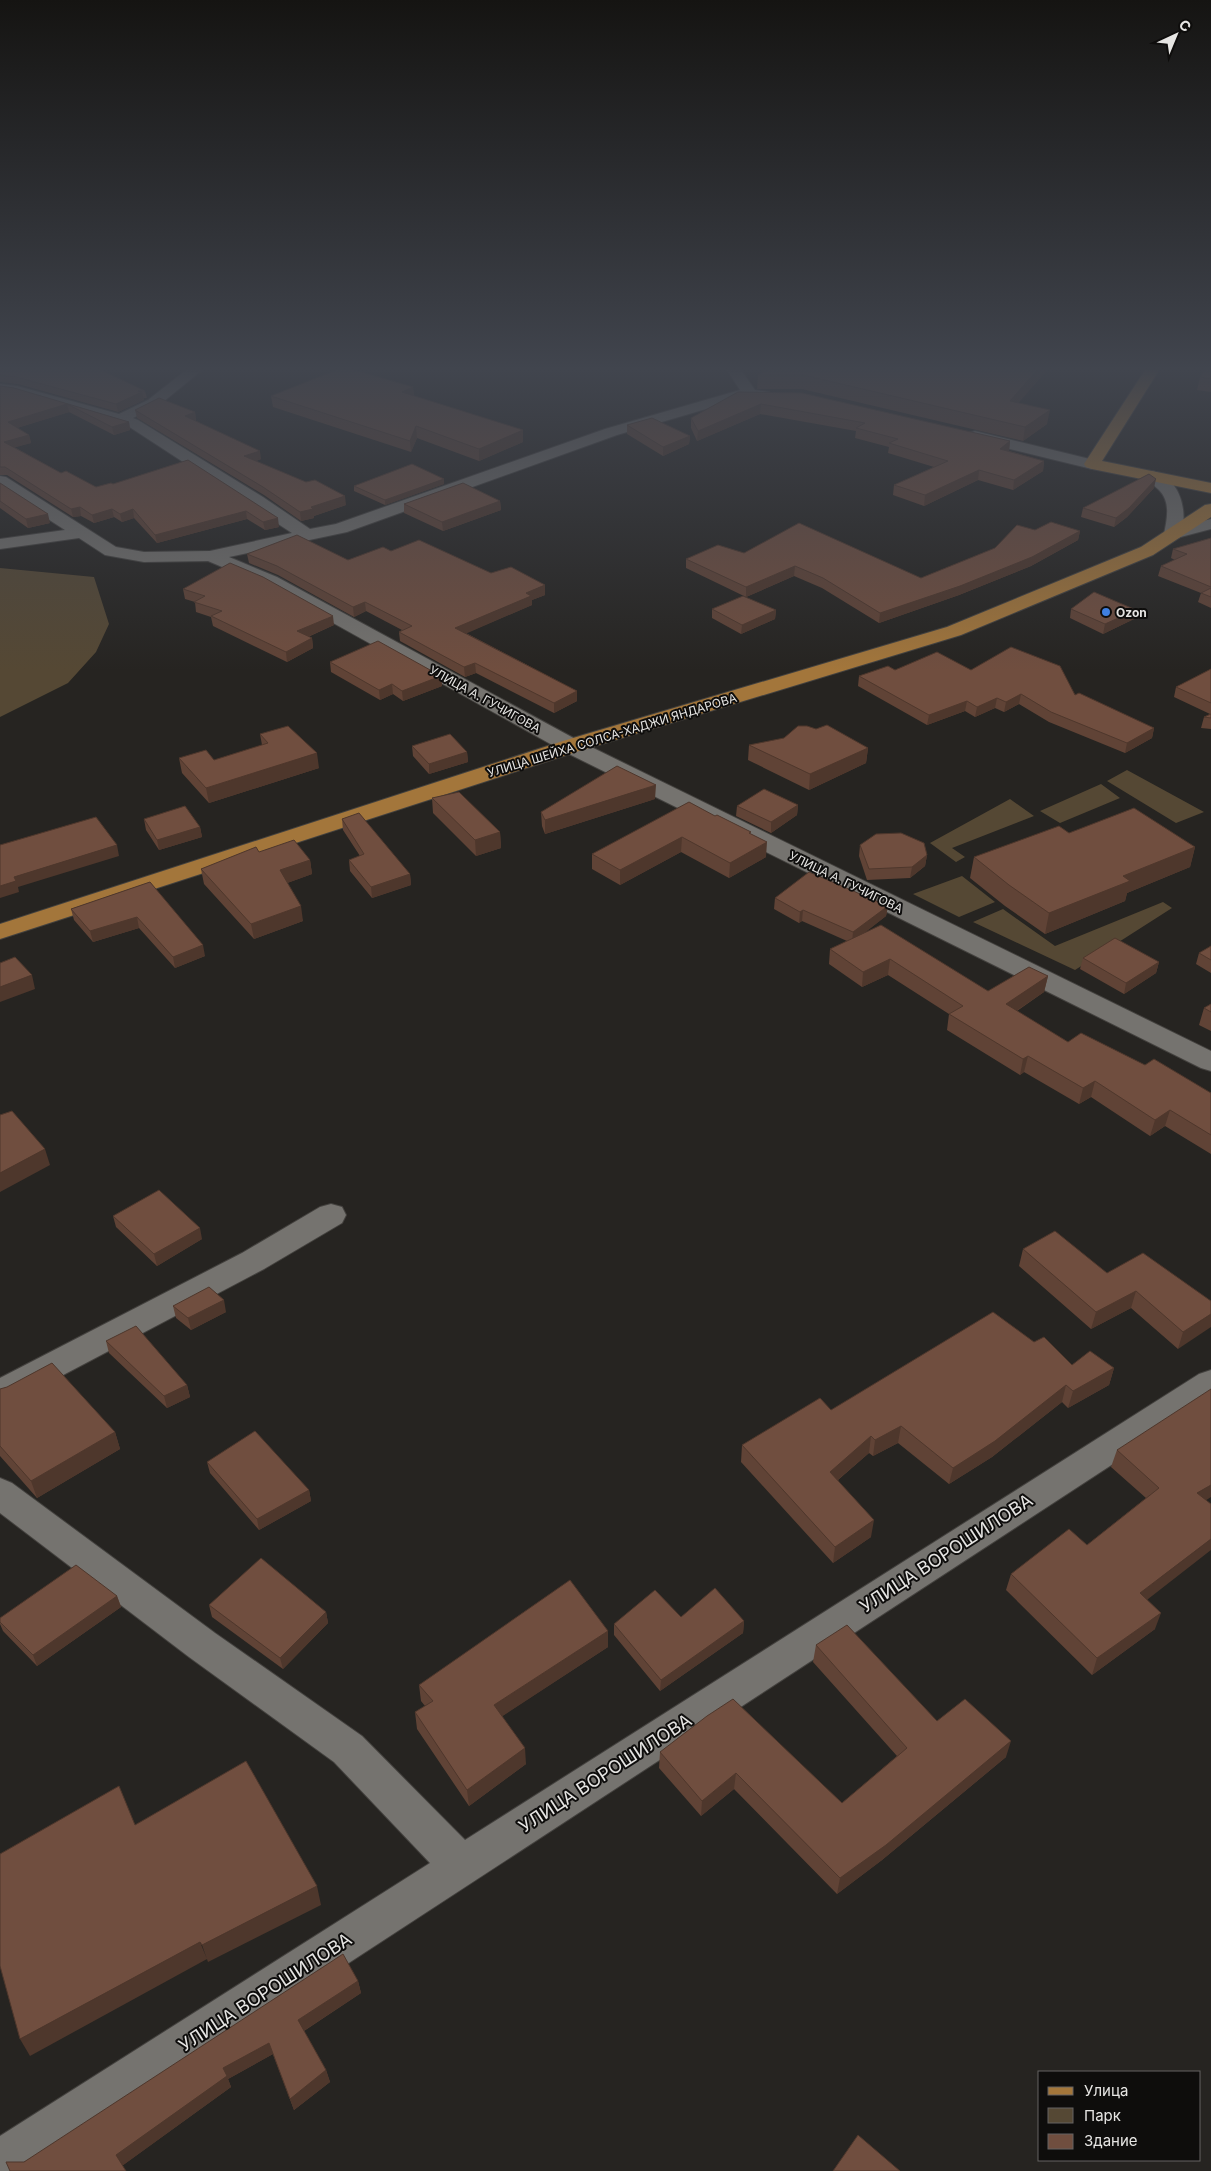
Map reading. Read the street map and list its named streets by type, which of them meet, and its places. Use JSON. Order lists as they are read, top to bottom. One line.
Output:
{"streets":{"main road":["УЛИЦА ШЕЙХА СОЛСА-ХАДЖИ ЯНДАРОВА"],"street":["УЛИЦА А. ГУЧИГОВА","УЛИЦА ВОРОШИЛОВА"]},"crossings":[["УЛИЦА А. ГУЧИГОВА","УЛИЦА ШЕЙХА СОЛСА-ХАДЖИ ЯНДАРОВА"]],"places":["Ozon"],"legend":["Улица","Парк","Здание"],"north":"top right"}
